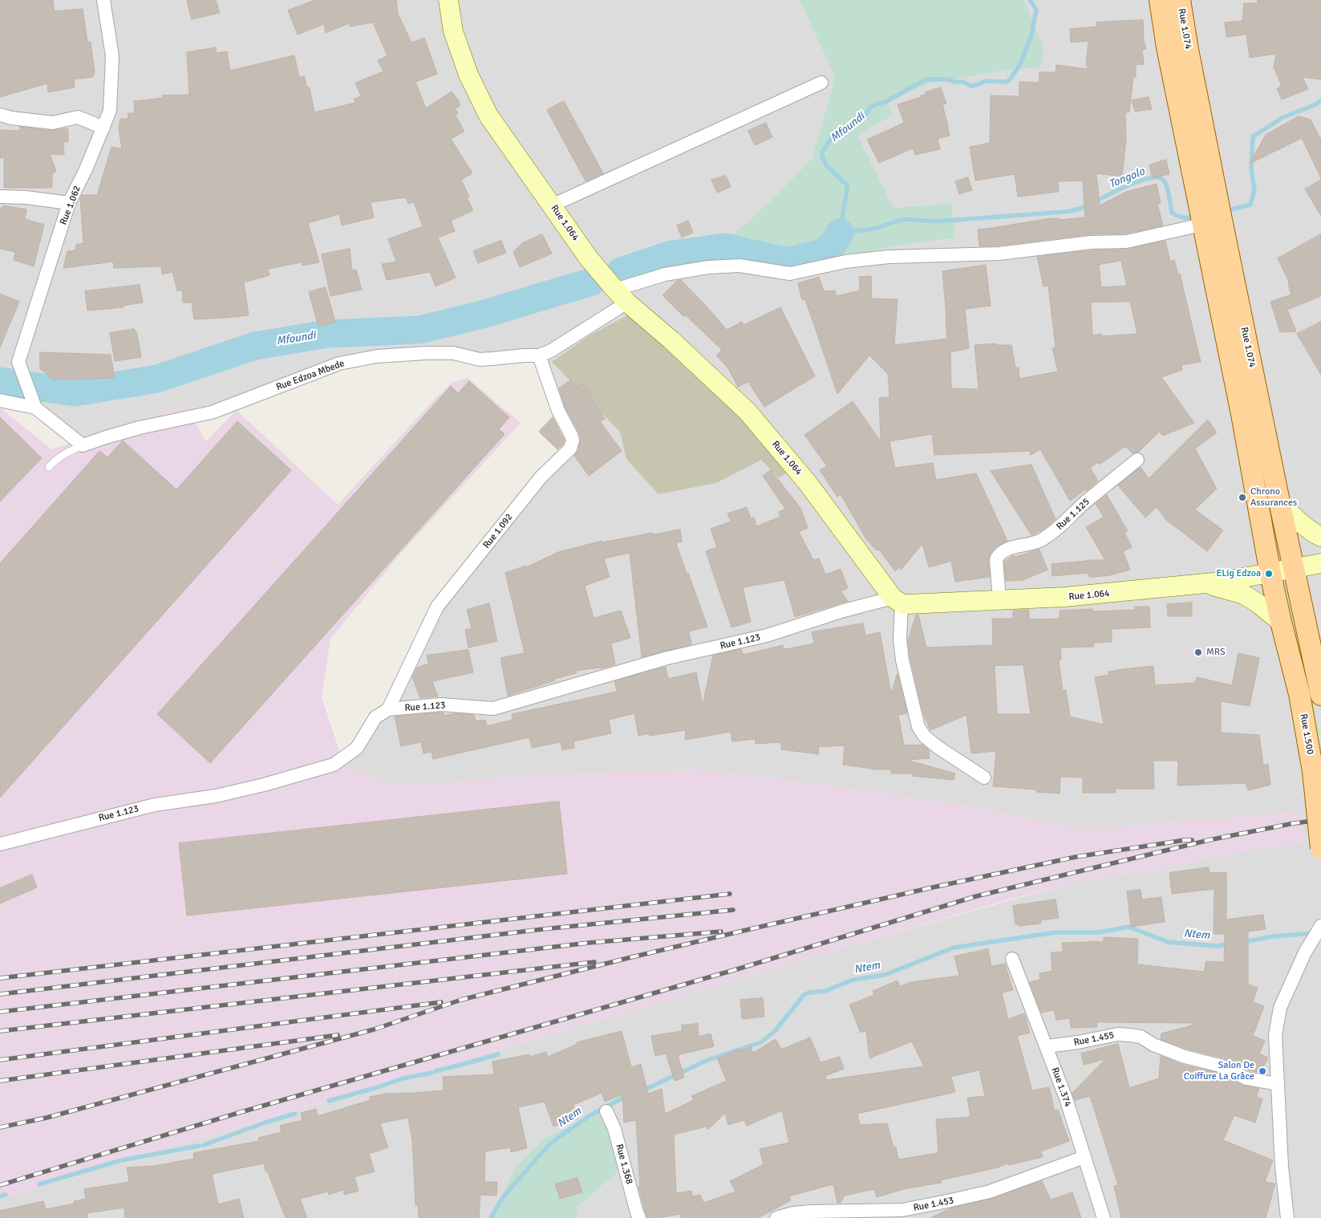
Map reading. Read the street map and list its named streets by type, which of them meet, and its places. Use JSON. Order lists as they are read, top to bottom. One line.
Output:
{"streets":{"main road":["Rue 1.074","Rue 1.064","Rue 1.500"],"street":["Rue 1.062","Rue Edzoa Mbede","Rue 1.125","Rue 1.092","Rue 1.123","Rue 1.455","Rue 1.374","Rue 1.368","Rue 1.453"]},"crossings":[["Rue 1.074","Rue 1.064"],["Rue 1.074","Rue Edzoa Mbede"],["Rue 1.074","Rue 1.500"],["Rue 1.064","Rue Edzoa Mbede"],["Rue 1.064","Rue 1.125"],["Rue 1.064","Rue 1.123"],["Rue Edzoa Mbede","Rue 1.092"],["Rue 1.092","Rue 1.123"],["Rue 1.455","Rue 1.374"],["Rue 1.374","Rue 1.453"]],"water":["Mfoundi","Tongolo","Ntem"],"places":["Chrono Assurances","ELig Edzoa","MRS","Salon De Coiffure La Grâce"]}
